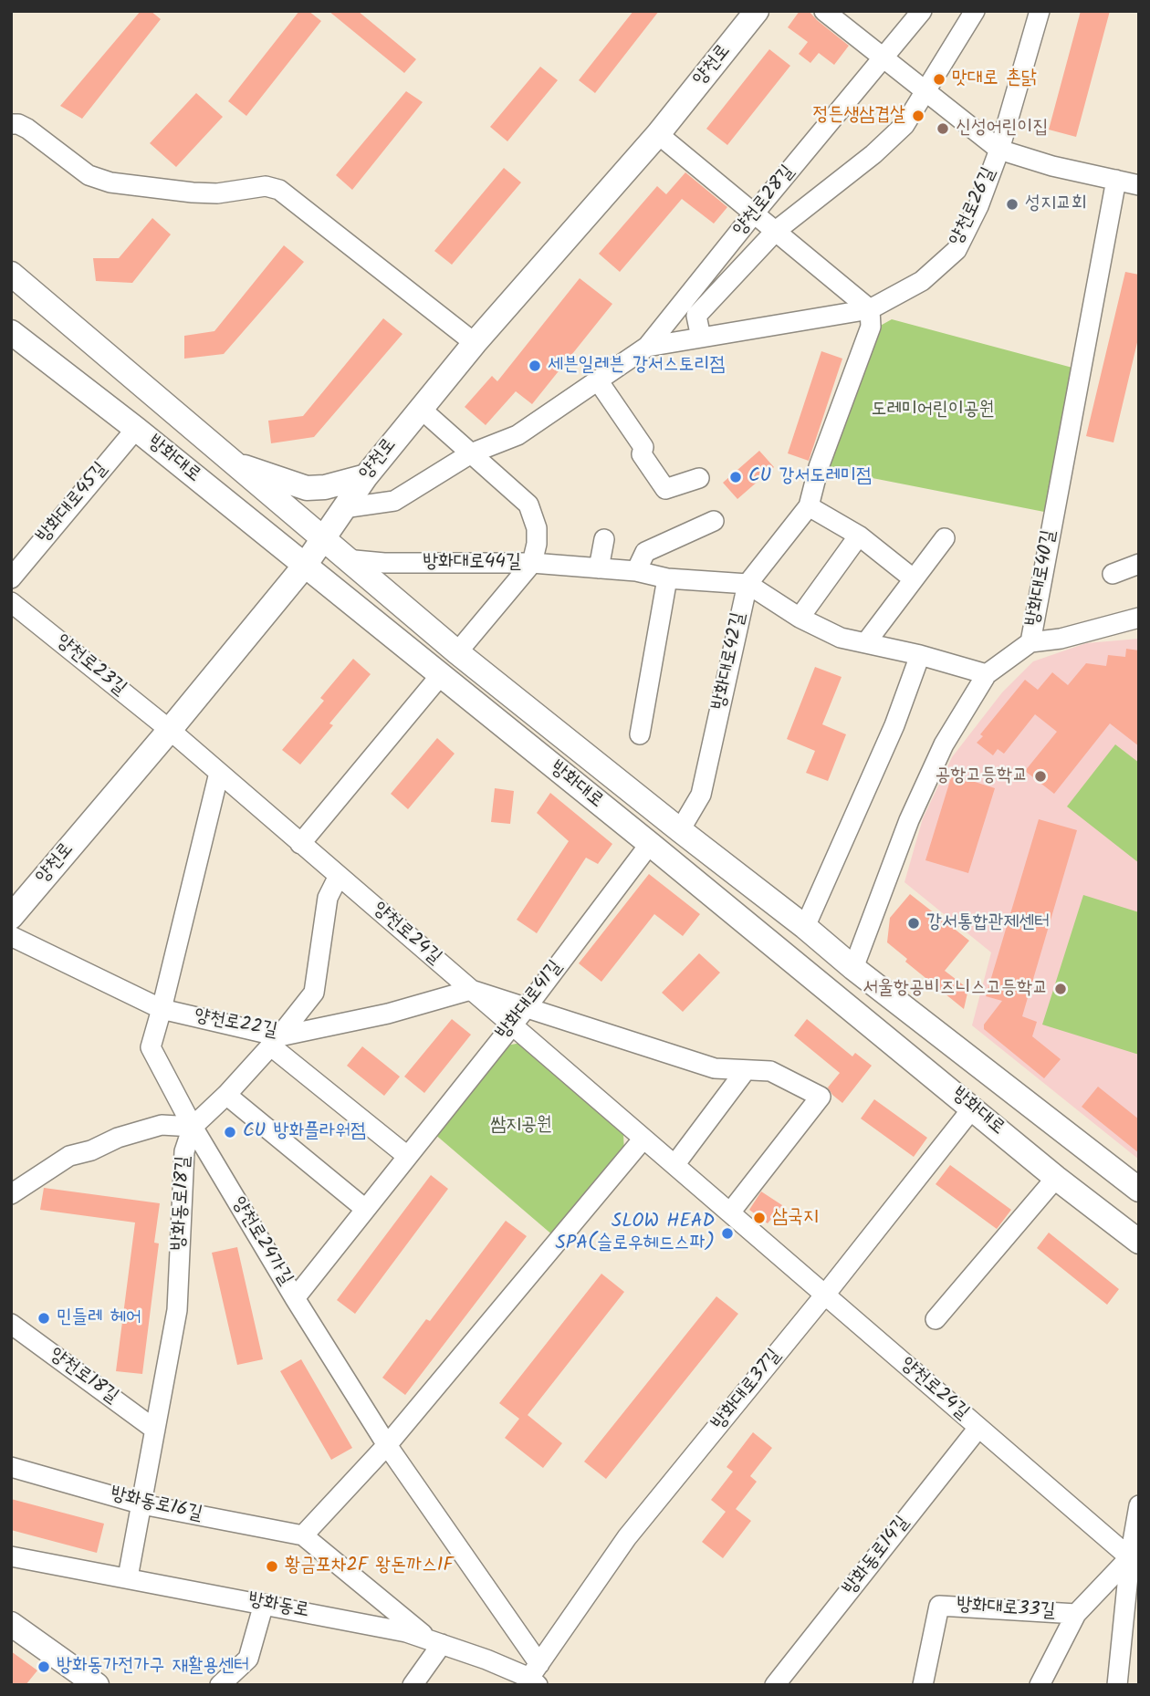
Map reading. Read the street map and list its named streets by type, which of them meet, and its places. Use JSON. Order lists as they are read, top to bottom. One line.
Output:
{"streets":{"main road":["양천로","방화대로"],"street":["양천로28길","양천로26길","방화대로45길","방화대로44길","방화대로40길","방화대로42길","양천로23길","양천로24길","방화대로41길","양천로22길","방화동로18길","양천로24가길","양천로18길","방화대로37길","방화동로16길","방화동로14길","방화동로","방화대로33길"]},"crossings":[["양천로","양천로26길"],["양천로","방화대로"],["양천로","양천로23길"],["양천로","양천로24길"],["양천로28길","양천로26길"],["양천로26길","방화대로42길"],["방화대로","방화대로45길"],["방화대로","방화대로44길"],["방화대로","방화대로40길"],["방화대로","방화대로42길"],["방화대로","방화대로41길"],["방화대로","방화대로37길"],["방화대로44길","방화대로40길"],["방화대로44길","방화대로42길"],["양천로23길","양천로24길"],["양천로24길","방화대로41길"],["양천로24길","양천로22길"],["양천로24길","양천로24가길"],["양천로24길","방화대로37길"],["양천로24길","방화동로14길"],["양천로24길","방화대로33길"],["방화대로41길","양천로24가길"],["양천로22길","양천로24가길"],["방화동로18길","양천로24가길"],["방화동로18길","양천로18길"],["방화동로18길","방화동로16길"],["방화동로18길","방화동로"],["양천로24가길","방화대로37길"],["양천로24가길","방화동로"],["방화대로37길","방화동로"],["방화동로16길","방화동로"]],"parks":["도레미어린이공원","쌈지공원"],"places":["맛대로 촌닭","정든생삼겹살","신성어린이집","성지교회","세븐일레븐 강서스토리점","CU 강서도레미점","공항고등학교","강서통합관제센터","서울항공비즈니스고등학교","CU 방화플라워점","삼국지","SLOW HEAD SPA(슬로우헤드스파)","민들레 헤어","황금포차2F 왕돈까스1F","방화동가전가구 재활용센터"]}
